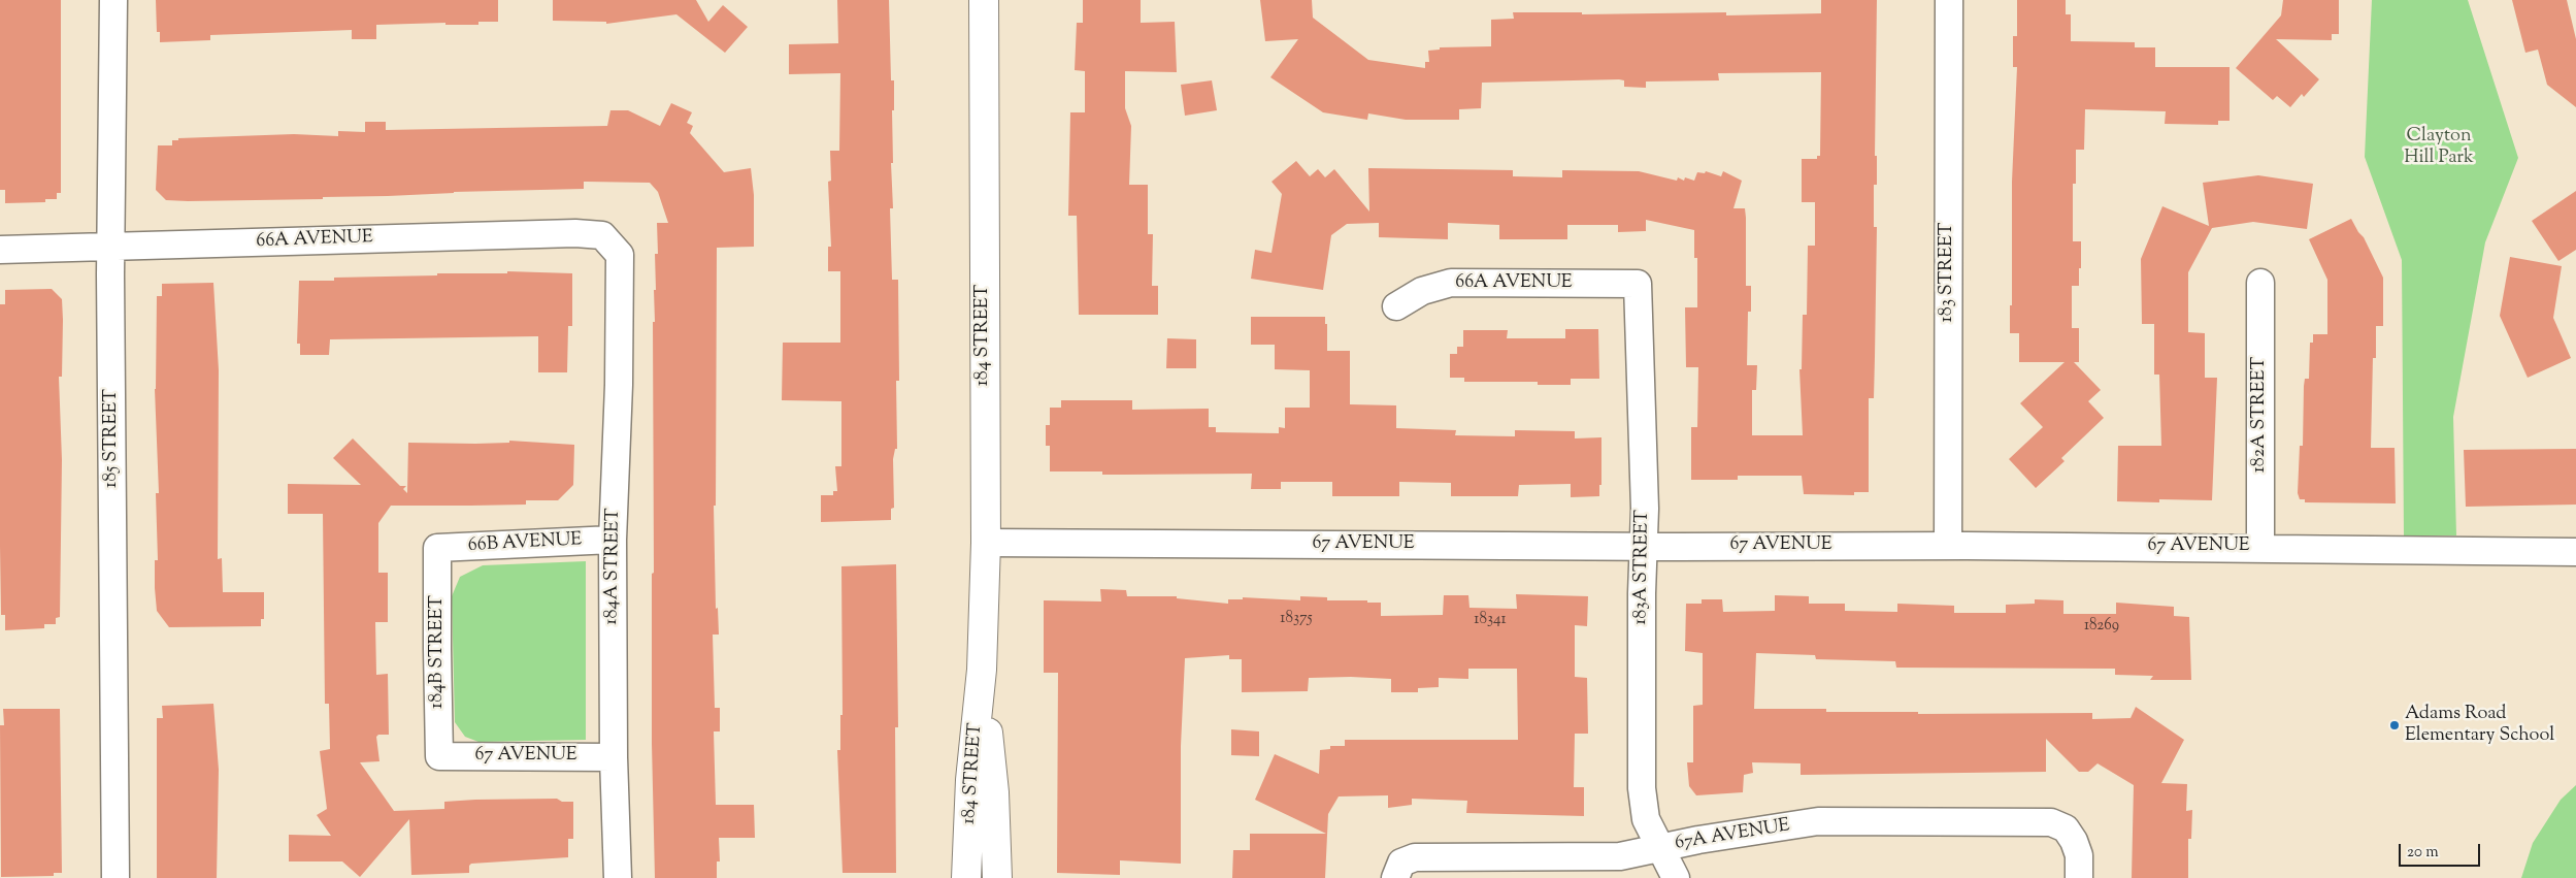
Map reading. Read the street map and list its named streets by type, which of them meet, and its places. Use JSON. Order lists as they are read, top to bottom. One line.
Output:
{"streets":{"main road":["184 STREET"],"street":["66A AVENUE","183 STREET","182A STREET","185 STREET","66B AVENUE","67 AVENUE","184A STREET","183A STREET","184B STREET","67A AVENUE"]},"crossings":[["66A AVENUE","185 STREET"],["66A AVENUE","184A STREET"],["66A AVENUE","183A STREET"],["183 STREET","67 AVENUE"],["184 STREET","67 AVENUE"],["182A STREET","67 AVENUE"],["66B AVENUE","184A STREET"],["66B AVENUE","184B STREET"],["67 AVENUE","184A STREET"],["67 AVENUE","183A STREET"],["67 AVENUE","184B STREET"],["183A STREET","67A AVENUE"]],"parks":["Clayton Hill Park"],"places":["Adams Road Elementary School"],"house_numbers":["18375","18341","18269"],"scale_bar":"20 m"}
